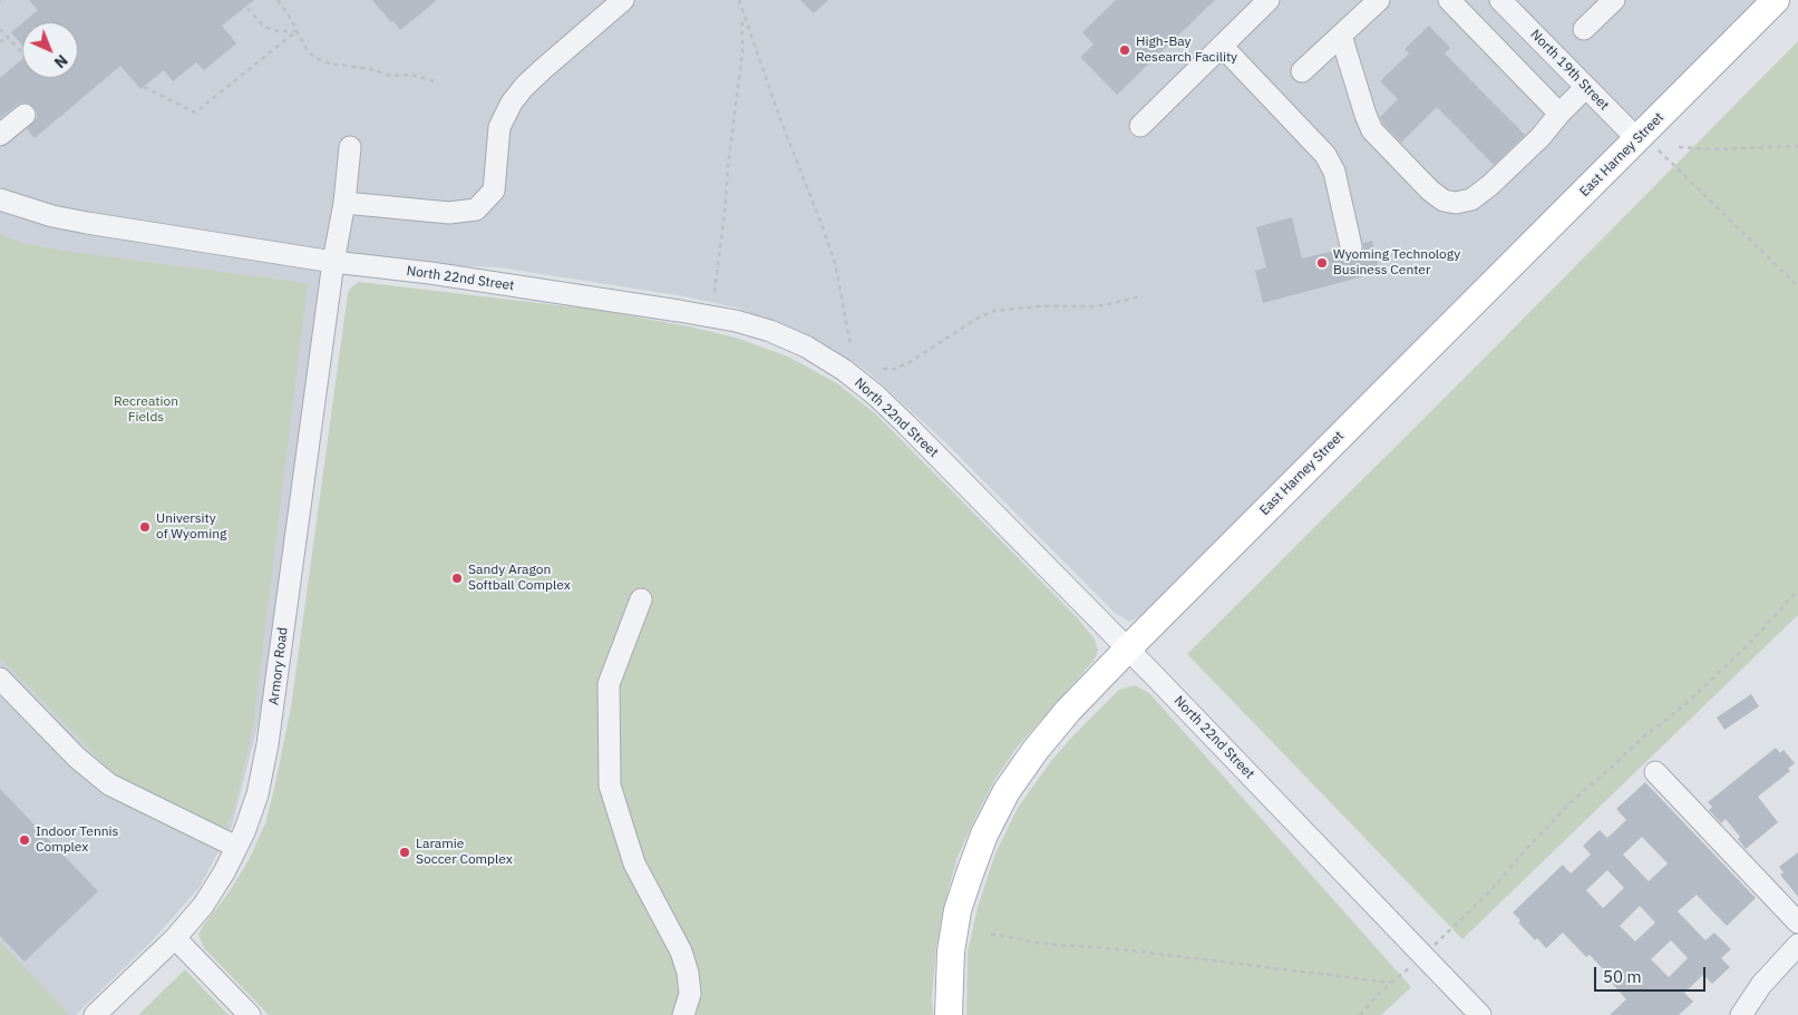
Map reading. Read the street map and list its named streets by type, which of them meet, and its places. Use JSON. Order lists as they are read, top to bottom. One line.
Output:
{"streets":{"main road":["East Harney Street"],"street":["North 19th Street","North 22nd Street","Armory Road"]},"crossings":[["North 19th Street","East Harney Street"],["East Harney Street","North 22nd Street"],["North 22nd Street","Armory Road"]],"parks":["Recreation Fields"],"places":["High-Bay Research Facility","Wyoming Technology Business Center","University of Wyoming","Sandy Aragon Softball Complex","Indoor Tennis Complex","Laramie Soccer Complex"],"scale_bar":"50 m","north":"bottom right"}
